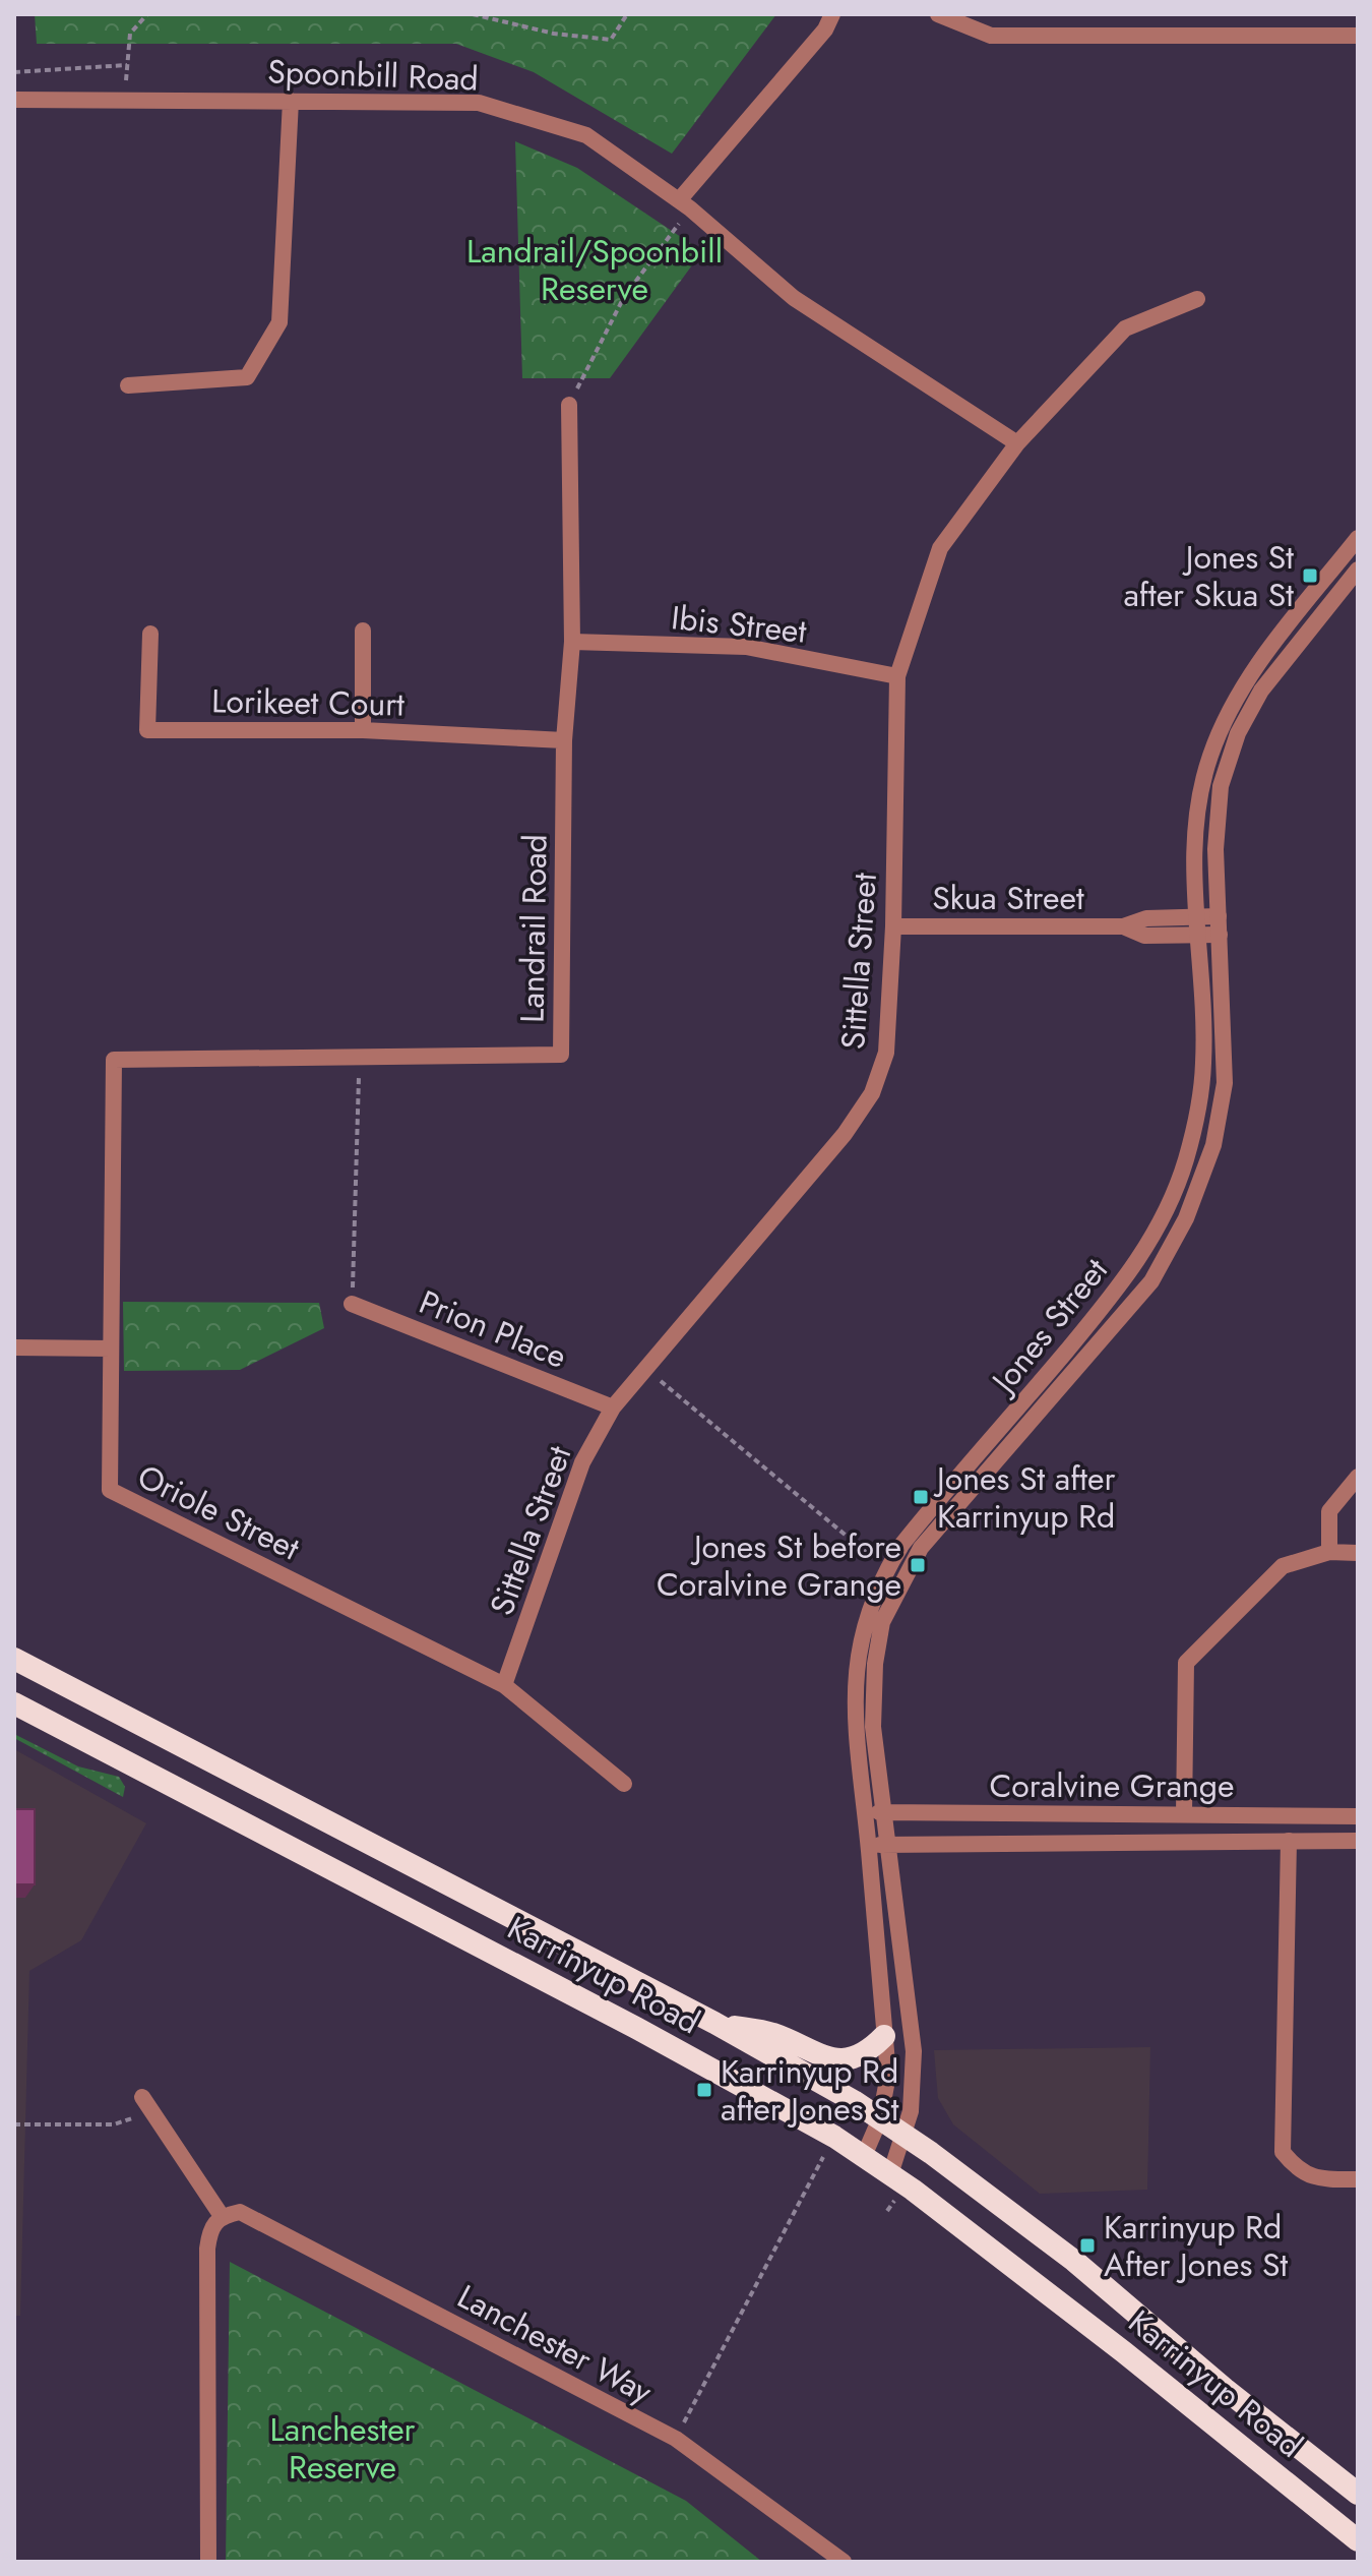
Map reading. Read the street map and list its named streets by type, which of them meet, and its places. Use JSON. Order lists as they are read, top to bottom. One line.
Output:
{"streets":{"highway":["Karrinyup Road"],"street":["Spoonbill Road","Ibis Street","Lorikeet Court","Skua Street","Landrail Road","Sittella Street","Jones Street","Prion Place","Oriole Street","Coralvine Grange","Lanchester Way"]},"crossings":[["Spoonbill Road","Sittella Street"],["Ibis Street","Landrail Road"],["Ibis Street","Sittella Street"],["Lorikeet Court","Landrail Road"],["Skua Street","Sittella Street"],["Skua Street","Jones Street"],["Landrail Road","Oriole Street"],["Sittella Street","Prion Place"],["Sittella Street","Oriole Street"],["Jones Street","Coralvine Grange"],["Jones Street","Karrinyup Road"]],"parks":["Landrail/Spoonbill Reserve","Lanchester Reserve"],"places":{"transit":["Jones St after Skua St","Jones St after Karrinyup Rd","Jones St before Coralvine Grange","Karrinyup Rd after Jones St","Karrinyup Rd After Jones St"]}}
